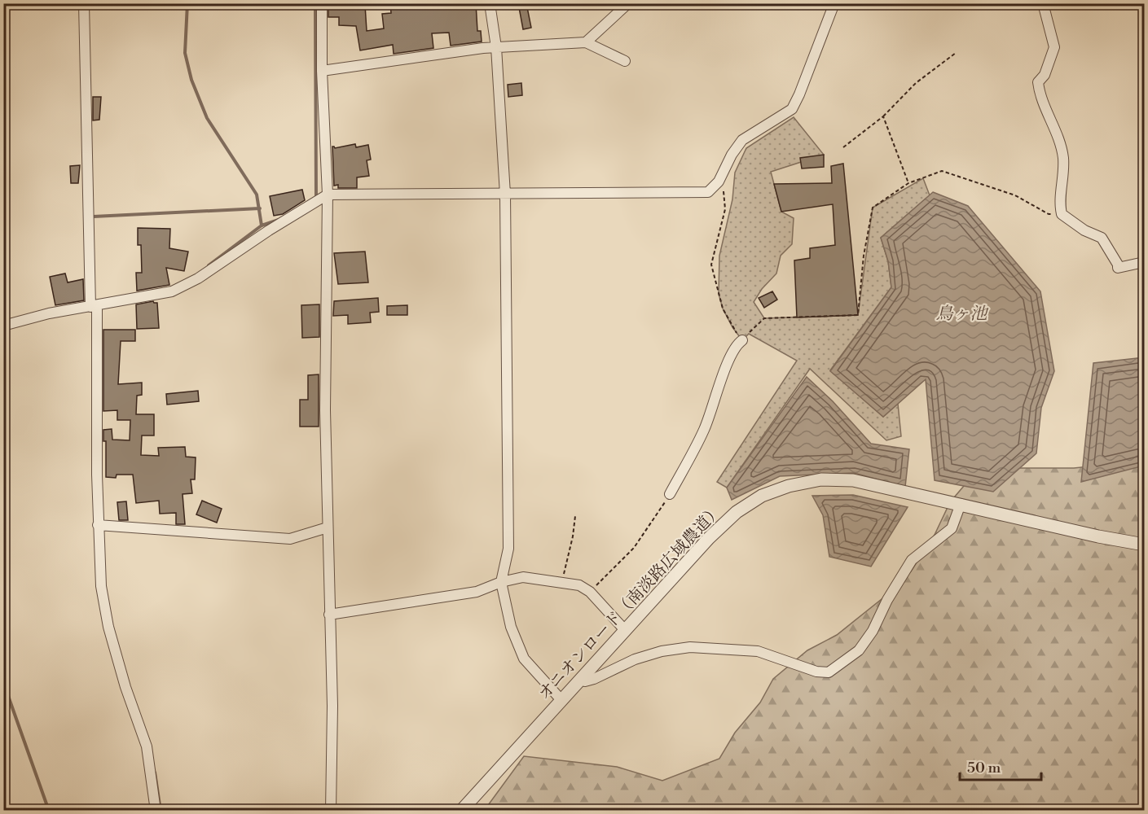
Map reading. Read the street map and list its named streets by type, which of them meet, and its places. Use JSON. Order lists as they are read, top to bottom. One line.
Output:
{"streets":{"street":["オニオンロード（南淡路広域農道）"]},"water":["鳥ヶ池"],"scale_bar":"50 m"}
